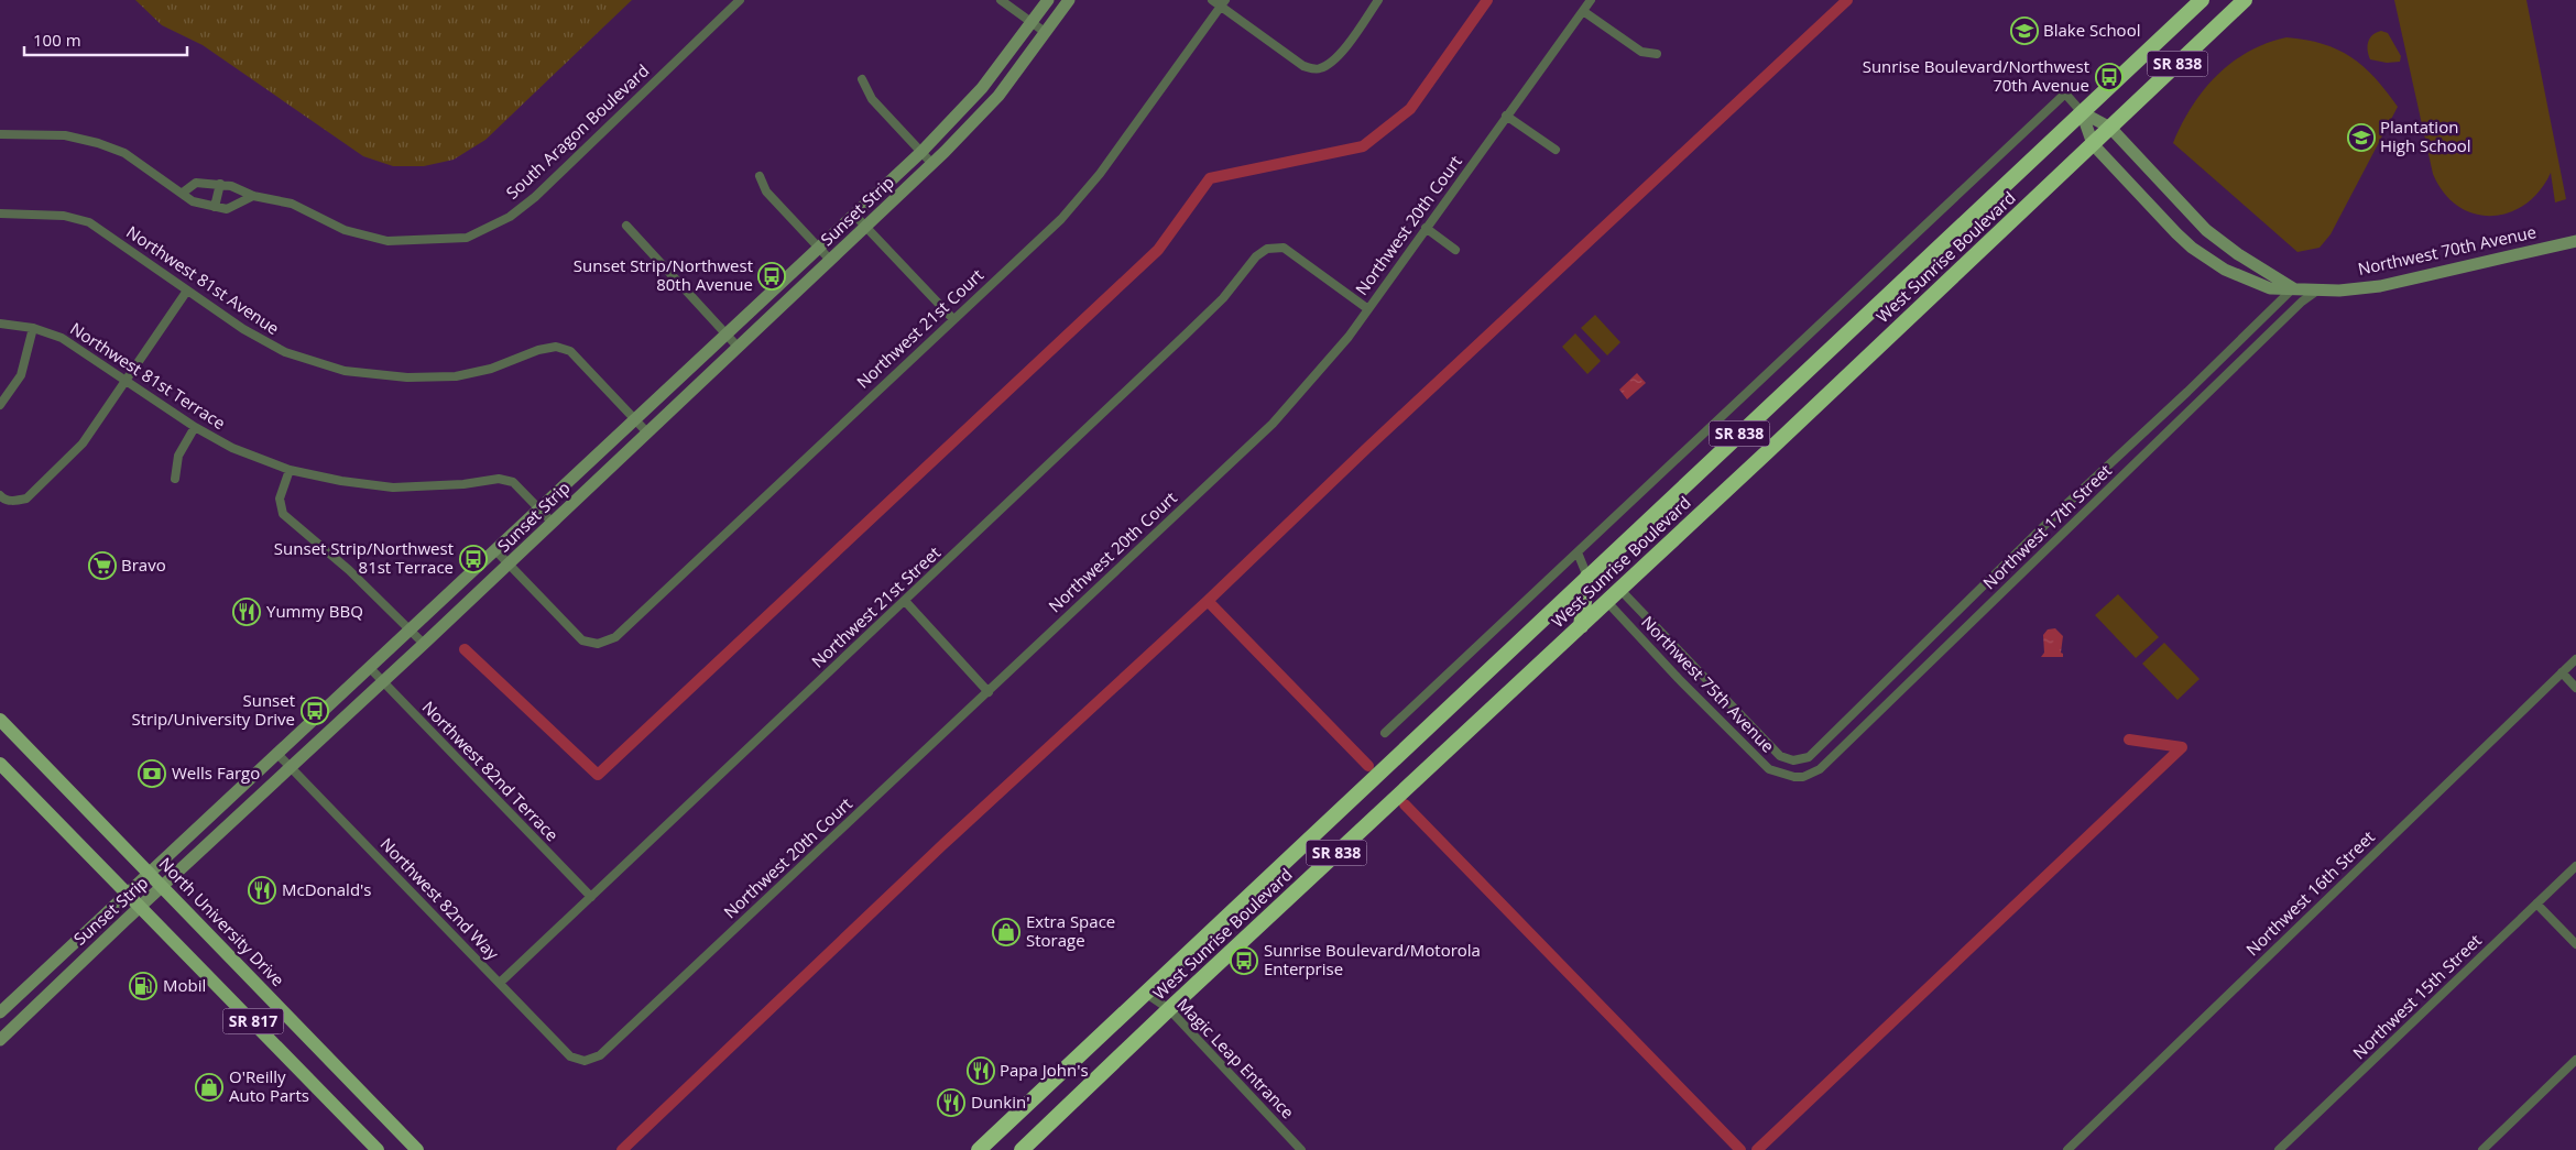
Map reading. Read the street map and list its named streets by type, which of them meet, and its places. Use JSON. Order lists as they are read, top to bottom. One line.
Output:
{"streets":{"highway":["SR 838","West Sunrise Boulevard"],"main road":["North University Drive","SR 817"],"street":["South Aragon Boulevard","Sunset Strip","Northwest 20th Court","Northwest 70th Avenue","Northwest 81st Avenue","Northwest 21st Court","Northwest 81st Terrace","Northwest 17th Street","Northwest 21st Street","Northwest 75th Avenue","Northwest 82nd Terrace","Northwest 16th Street","Northwest 82nd Way","Northwest 15th Street","Magic Leap Entrance"]},"crossings":[["Sunset Strip","Northwest 81st Avenue"],["Sunset Strip","Northwest 21st Court"],["Sunset Strip","Northwest 81st Terrace"],["Sunset Strip","Northwest 82nd Terrace"],["Sunset Strip","Northwest 82nd Way"],["Sunset Strip","North University Drive"],["Sunset Strip","SR 817"],["Northwest 20th Court","Northwest 21st Street"],["Northwest 20th Court","Northwest 82nd Way"],["Northwest 70th Avenue","West Sunrise Boulevard"],["Northwest 70th Avenue","Northwest 17th Street"],["West Sunrise Boulevard","Northwest 75th Avenue"],["West Sunrise Boulevard","Magic Leap Entrance"],["Northwest 17th Street","Northwest 75th Avenue"],["Northwest 21st Street","Northwest 82nd Terrace"],["Northwest 21st Street","Northwest 82nd Way"]],"places":{"school or university":["Blake School","Plantation High School"],"bus stop":["Sunrise Boulevard/Northwest 70th Avenue","Sunset Strip/Northwest 80th Avenue","Sunset Strip/Northwest 81st Terrace","Sunset Strip/University Drive","Sunrise Boulevard/Motorola Enterprise"],"supermarket":["Bravo"],"restaurant":["Yummy BBQ","McDonald's","Papa John's","Dunkin'"],"bank":["Wells Fargo"],"shop":["Extra Space Storage","O'Reilly Auto Parts"],"fuel station":["Mobil"]},"scale_bar":"100 m"}
